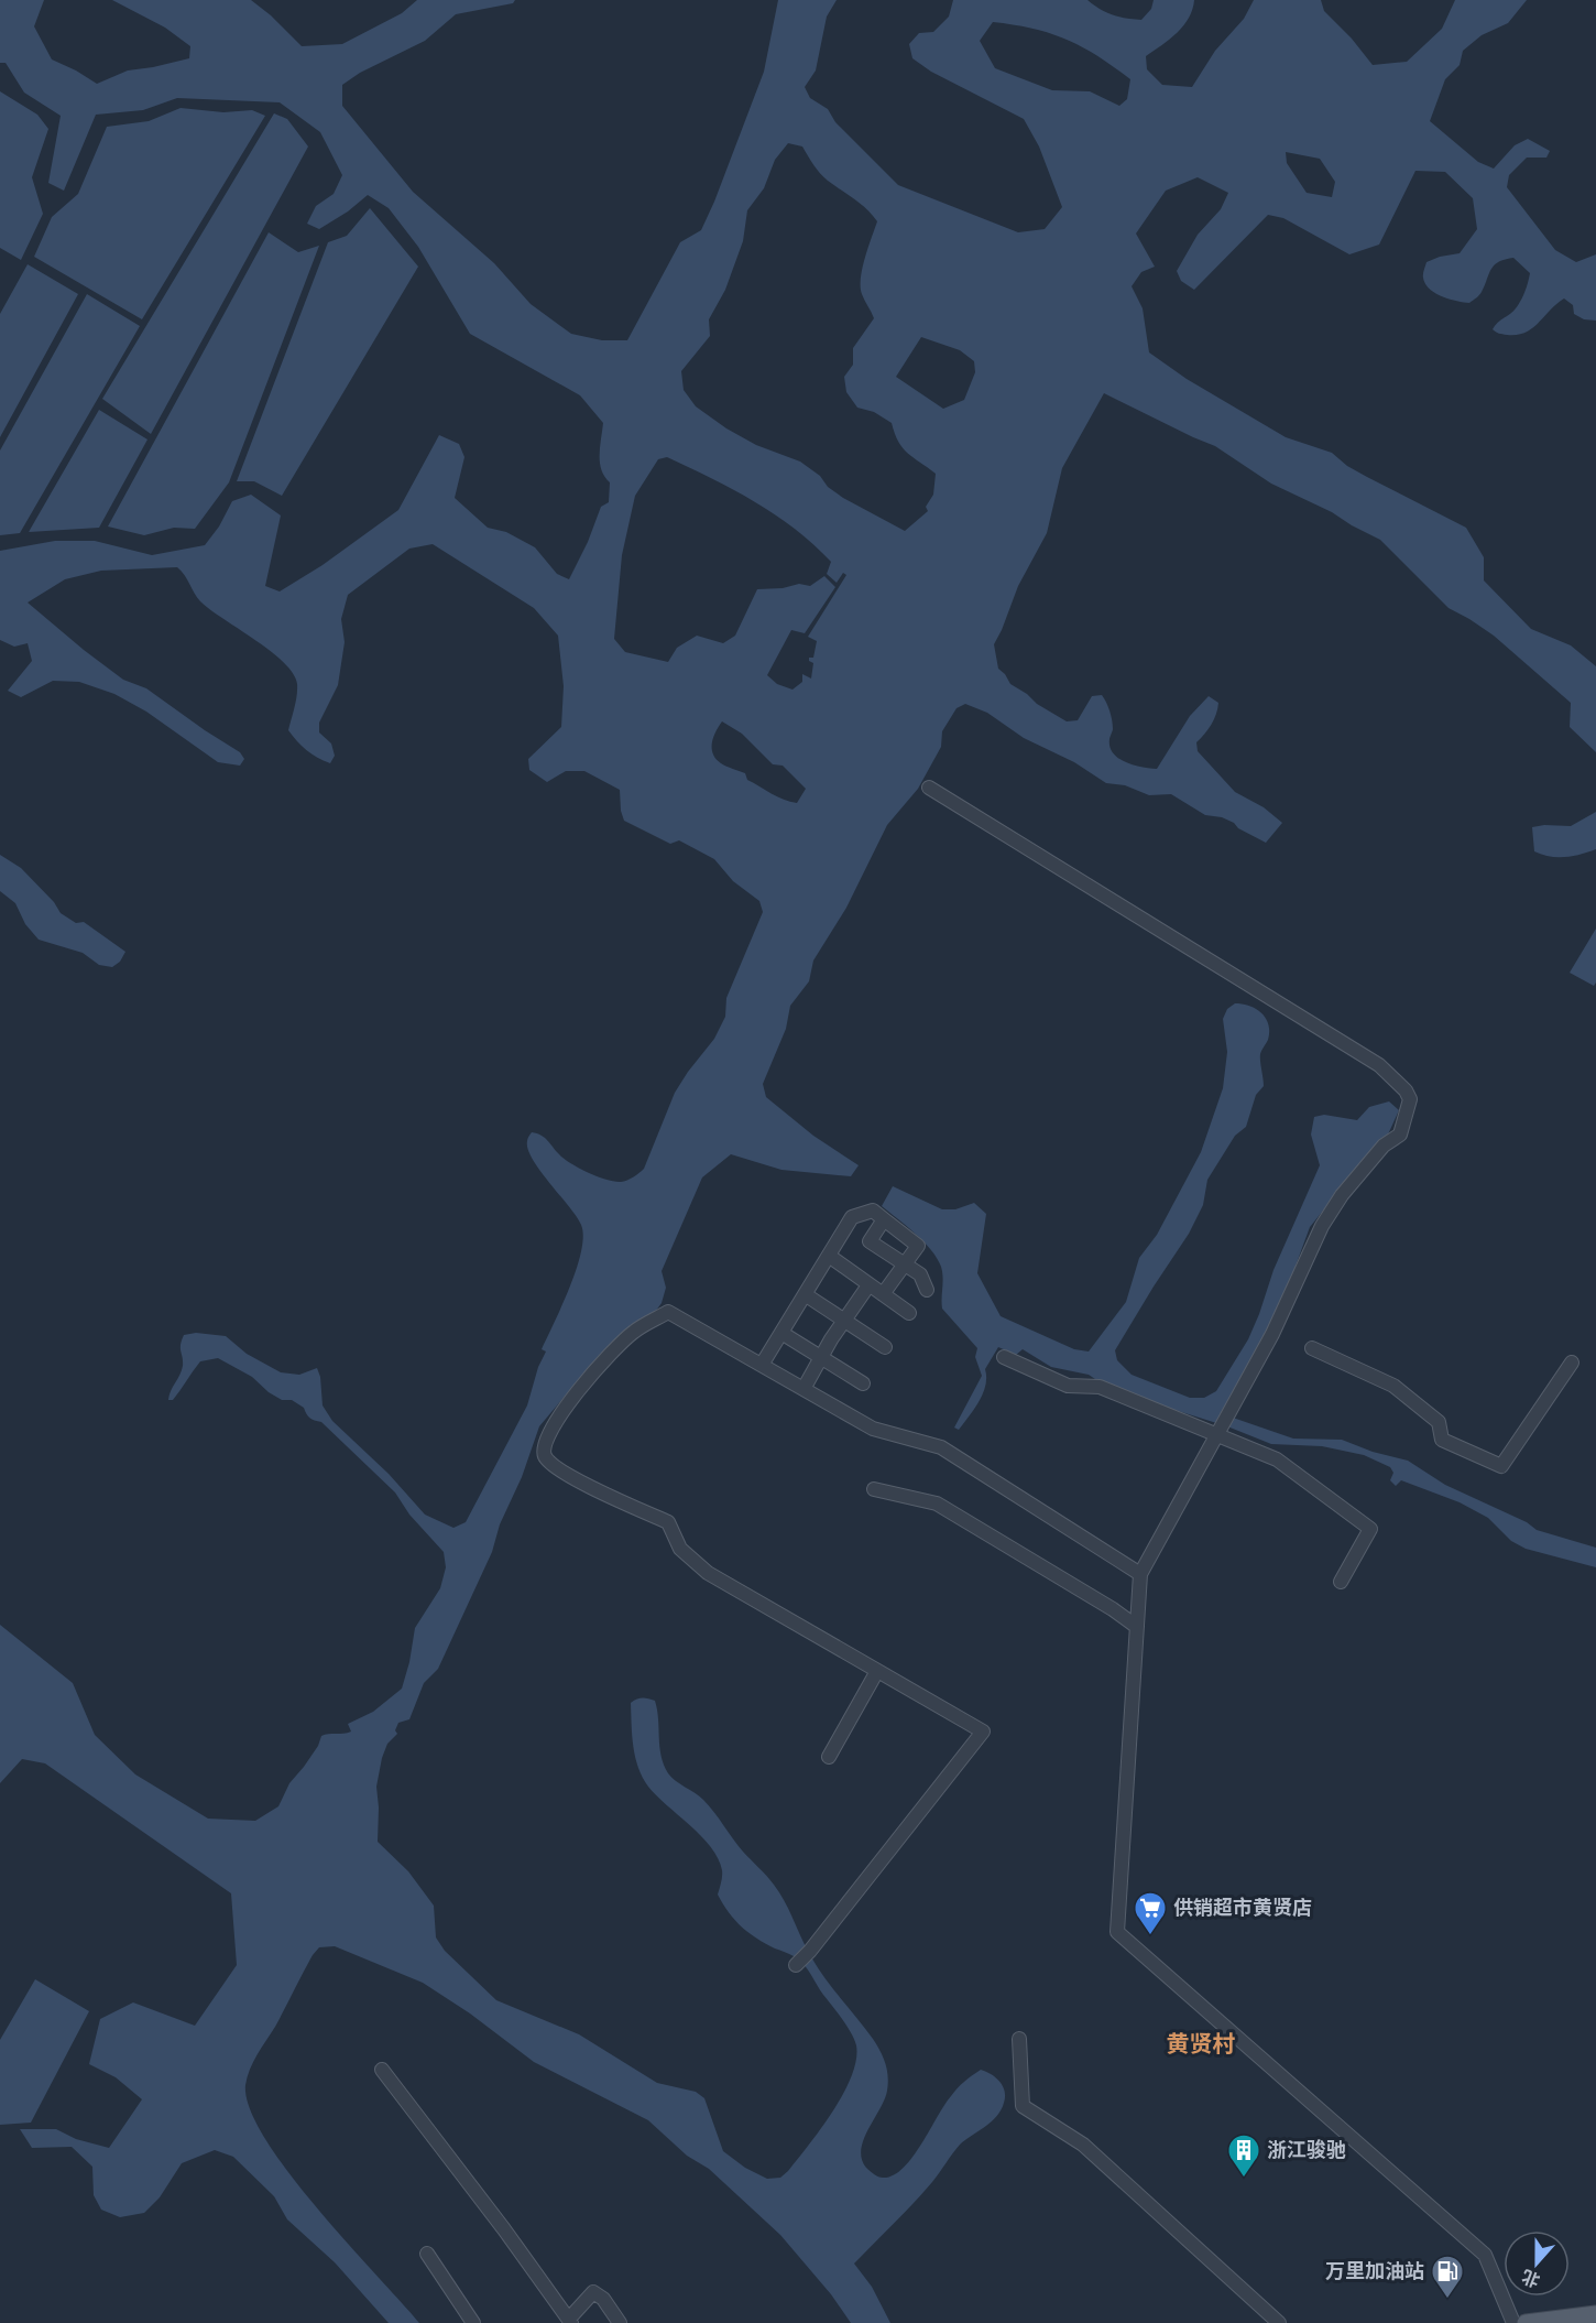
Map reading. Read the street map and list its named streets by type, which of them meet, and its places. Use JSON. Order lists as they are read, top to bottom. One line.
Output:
{"districts":["黄贤村"],"places":{"supermarket":["供销超市黄贤店"],"building":["浙江骏驰"],"fuel station":["万里加油站"]},"north":"bottom"}
